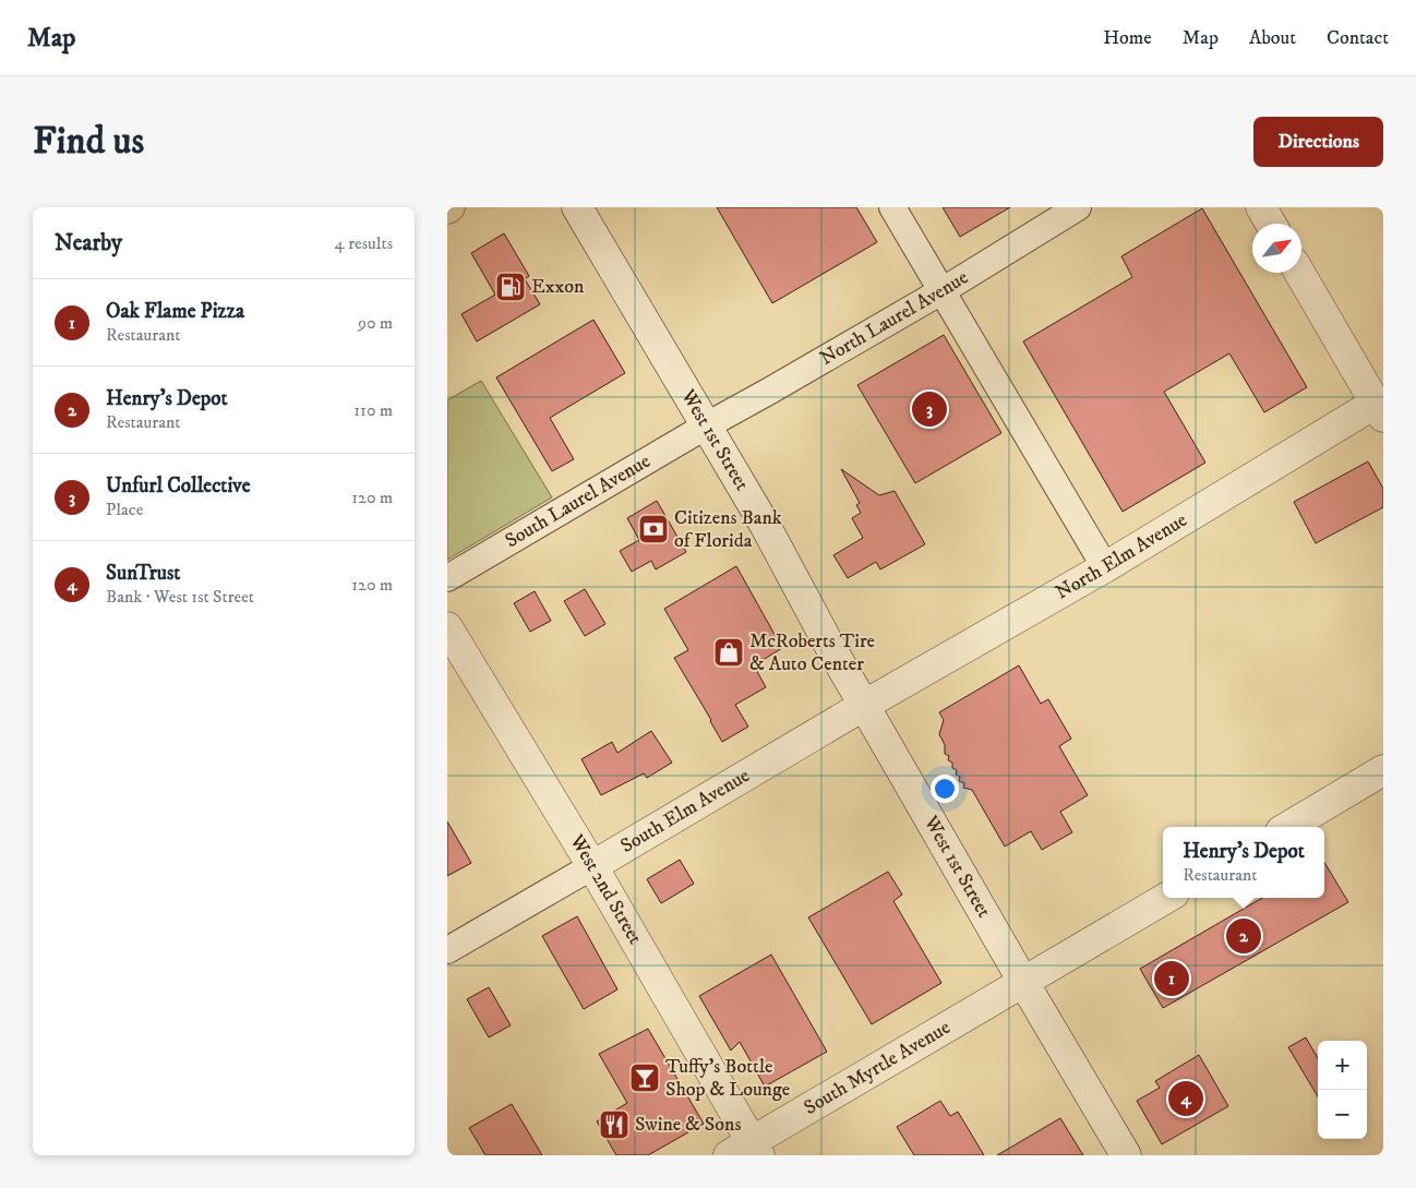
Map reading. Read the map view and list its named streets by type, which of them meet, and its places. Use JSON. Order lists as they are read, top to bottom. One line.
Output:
{"streets":{"street":["North Laurel Avenue","West 1st Street","South Laurel Avenue","North Elm Avenue","South Elm Avenue","West 2nd Street","South Myrtle Avenue"]},"crossings":[["North Laurel Avenue","West 1st Street"],["North Laurel Avenue","South Laurel Avenue"],["West 1st Street","South Laurel Avenue"],["West 1st Street","North Elm Avenue"],["West 1st Street","South Elm Avenue"],["West 1st Street","South Myrtle Avenue"],["North Elm Avenue","South Elm Avenue"],["South Elm Avenue","West 2nd Street"],["West 2nd Street","South Myrtle Avenue"]],"places":{"fuel station":["Exxon"],"bank":["Citizens Bank of Florida"],"shop":["McRoberts Tire & Auto Center"],"bar":["Tuffy's Bottle Shop & Lounge"],"restaurant":["Swine & Sons"]},"north":"top right","page":{"header":"Map","nav":["Home","Map","About","Contact"],"buttons":"Directions","title":"Find us","heading":["Nearby","4 results"],"list":[{"mark":"1","name":"Oak Flame Pizza","note":"Restaurant","value":"90 m"},{"mark":"2","name":"Henry's Depot","note":"Restaurant","value":"110 m"},{"mark":"3","name":"Unfurl Collective","note":"Place","value":"120 m"},{"mark":"4","name":"SunTrust","note":"Bank · West 1st Street","value":"120 m"}],"pins":["3","2","1","4"],"popup":["Henry's Depot","Restaurant"],"map_buttons":["+","−"]}}
